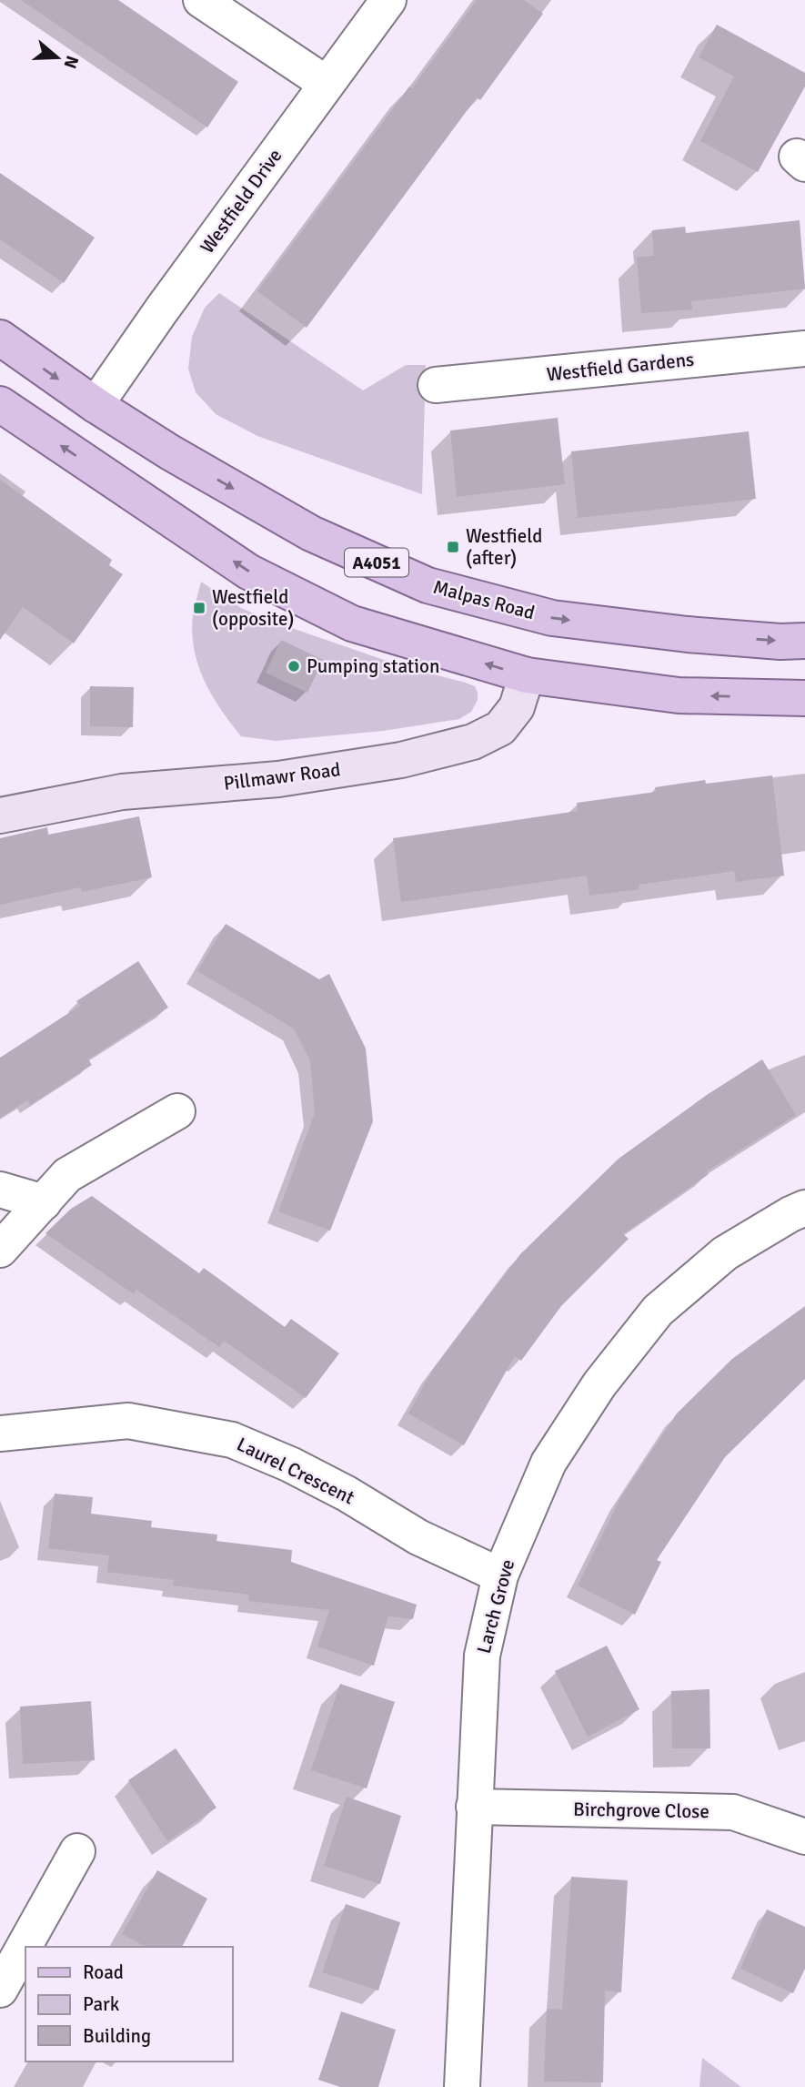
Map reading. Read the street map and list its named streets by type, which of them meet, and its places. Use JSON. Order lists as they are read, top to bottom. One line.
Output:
{"streets":{"main road":["A4051","Malpas Road"],"street":["Westfield Drive","Westfield Gardens","Pillmawr Road","Laurel Crescent","Larch Grove","Birchgrove Close"]},"crossings":[["Westfield Drive","Malpas Road"],["Laurel Crescent","Larch Grove"],["Larch Grove","Birchgrove Close"]],"places":{"transit":["Westfield (after)","Westfield (opposite)"],"other":["Pumping station"]},"legend":["Road","Park","Building"],"north":"right"}
